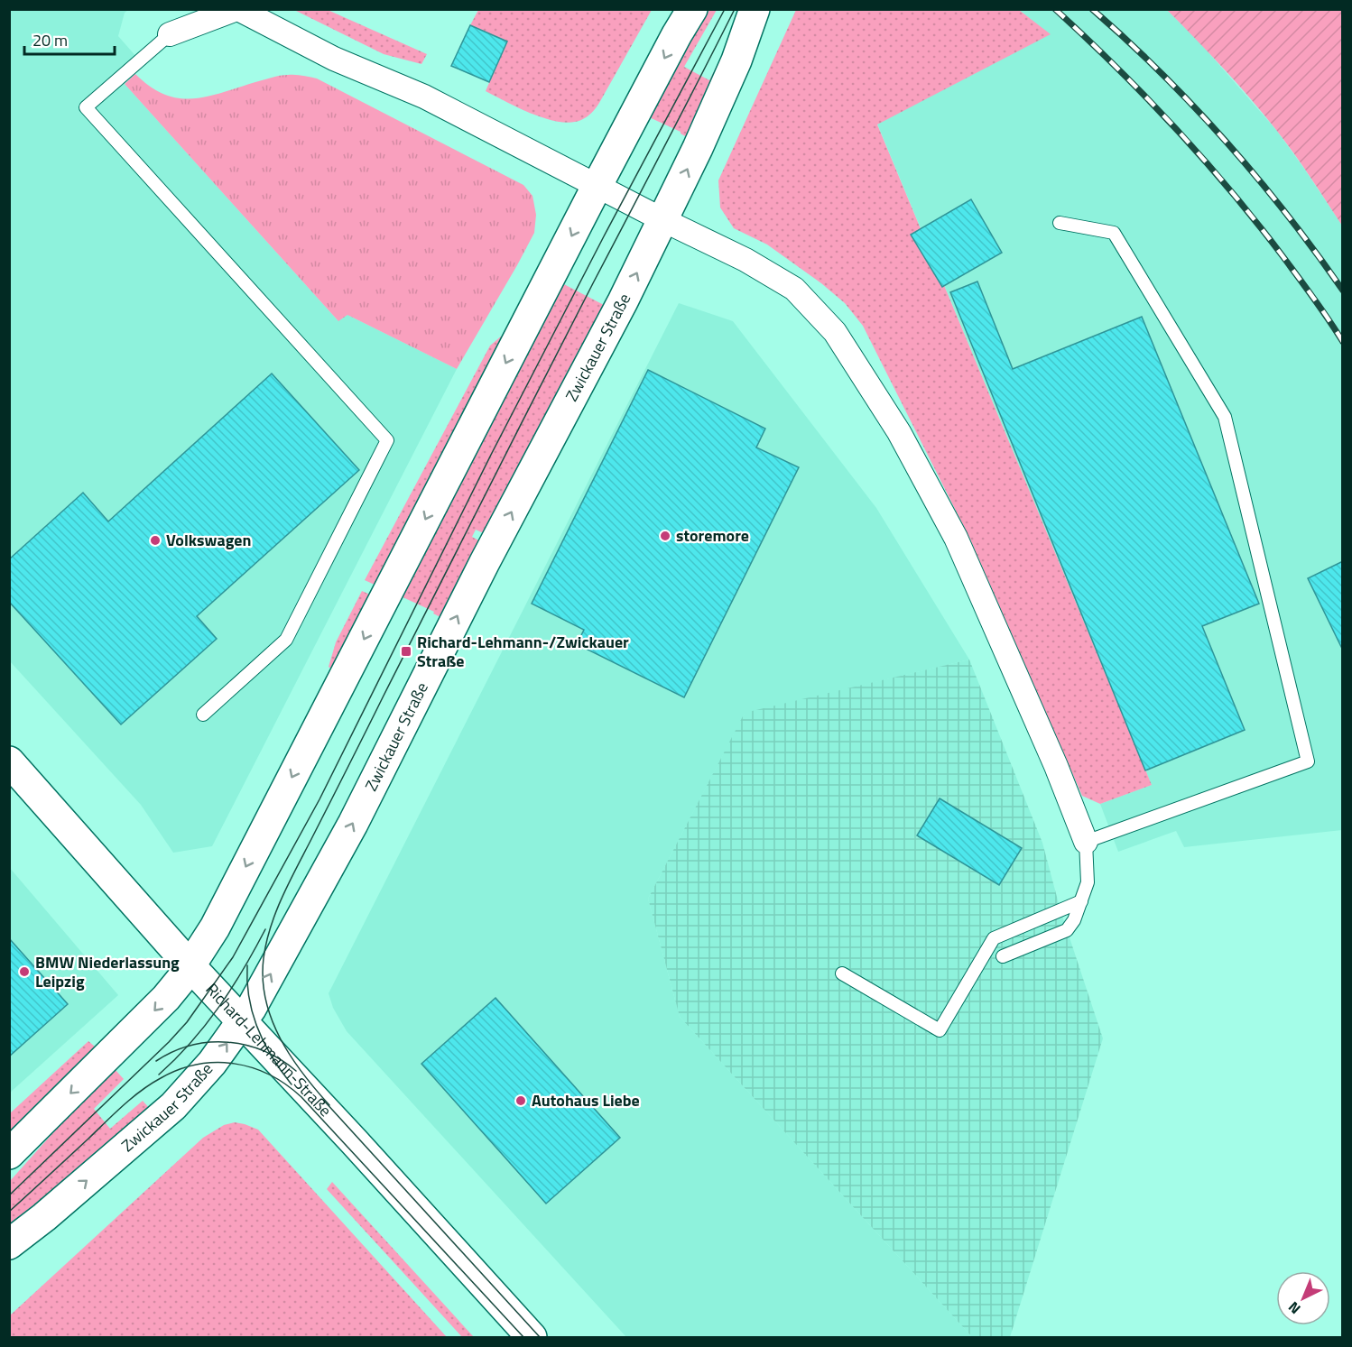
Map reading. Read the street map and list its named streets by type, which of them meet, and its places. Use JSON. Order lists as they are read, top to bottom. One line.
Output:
{"streets":{"main road":["Zwickauer Straße","Richard-Lehmann-Straße"]},"crossings":[["Zwickauer Straße","Richard-Lehmann-Straße"]],"places":{"other":["storemore","Volkswagen","BMW Niederlassung Leipzig","Autohaus Liebe"],"transit":["Richard-Lehmann-/Zwickauer Straße"]},"scale_bar":"20 m","north":"bottom left"}
